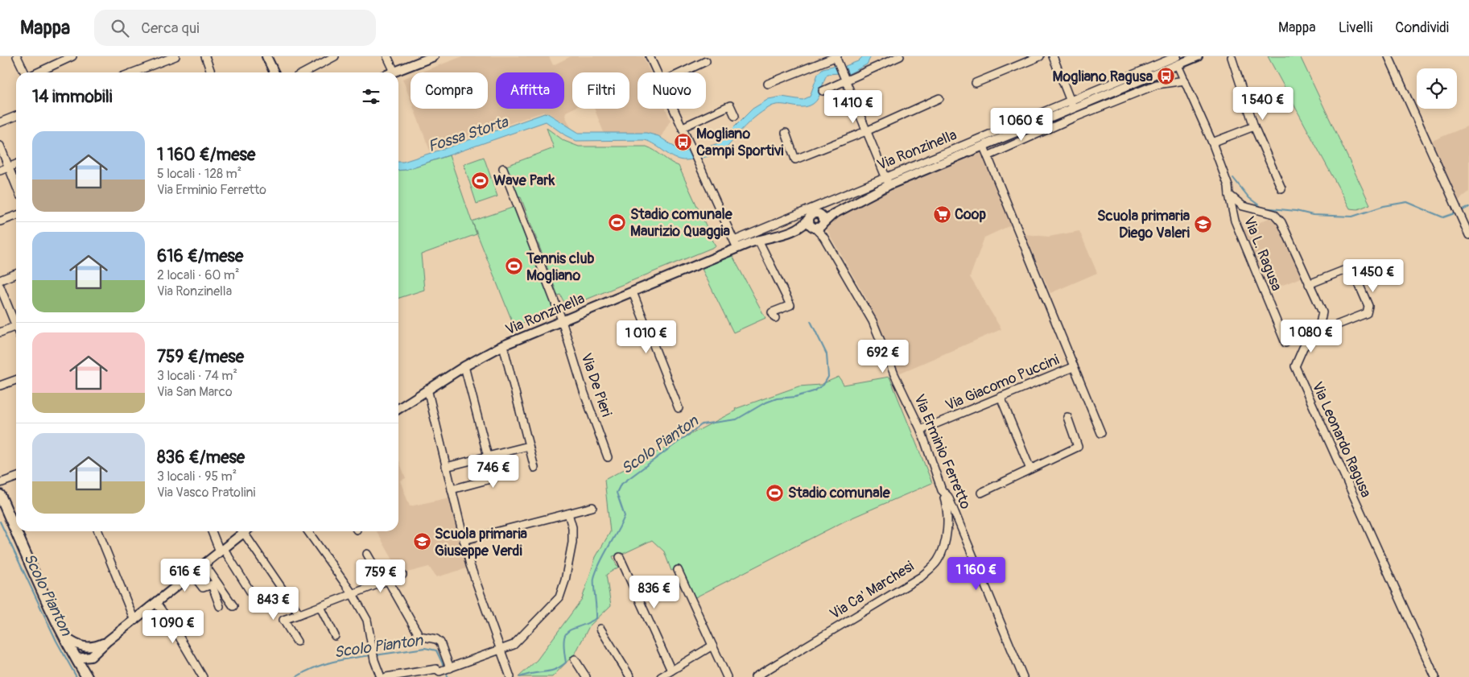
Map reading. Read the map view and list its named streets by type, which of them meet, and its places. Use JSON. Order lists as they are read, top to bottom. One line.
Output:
{"streets":{"street":["Via Ronzinella","Via L. Ragusa","Via Giacomo Puccini","Via De Pieri","Via Leonardo Ragusa","Via Erminio Ferretto","Via Ca' Marchesi"]},"crossings":[["Via Ronzinella","Via De Pieri"],["Via Ronzinella","Via Erminio Ferretto"],["Via Giacomo Puccini","Via Erminio Ferretto"],["Via Erminio Ferretto","Via Ca' Marchesi"]],"water":["Fossa Storta","Scolo Pianton"],"places":{"bus stop":["Mogliano Ragusa","Mogliano Campi Sportivi"],"sports":["Wave Park","Stadio comunale Maurizio Quaggia","Tennis club Mogliano","Stadio comunale"],"supermarket":["Coop"],"school or university":["Scuola primaria Diego Valeri","Scuola primaria Giuseppe Verdi"]},"page":{"header":"Mappa","search":"Cerca qui","nav":["Mappa","Livelli","Condividi"],"chip":["Compra","Affitta","Filtri","Nuovo"],"heading":"14 immobili","price":["1 540 €","1 410 €","1 060 €","1 450 €","1 080 €","1 010 €","692 €","746 €","1 160 €","616 €","759 €","836 €","843 €","1 090 €"],"list":[{"name":"1 160 €/mese","note":"5 locali · 128 m² · Via Erminio Ferretto"},{"name":"616 €/mese","note":"2 locali · 60 m² · Via Ronzinella"},{"name":"759 €/mese","note":"3 locali · 74 m² · Via San Marco"},{"name":"836 €/mese","note":"3 locali · 95 m² · Via Vasco Pratolini"}]}}
